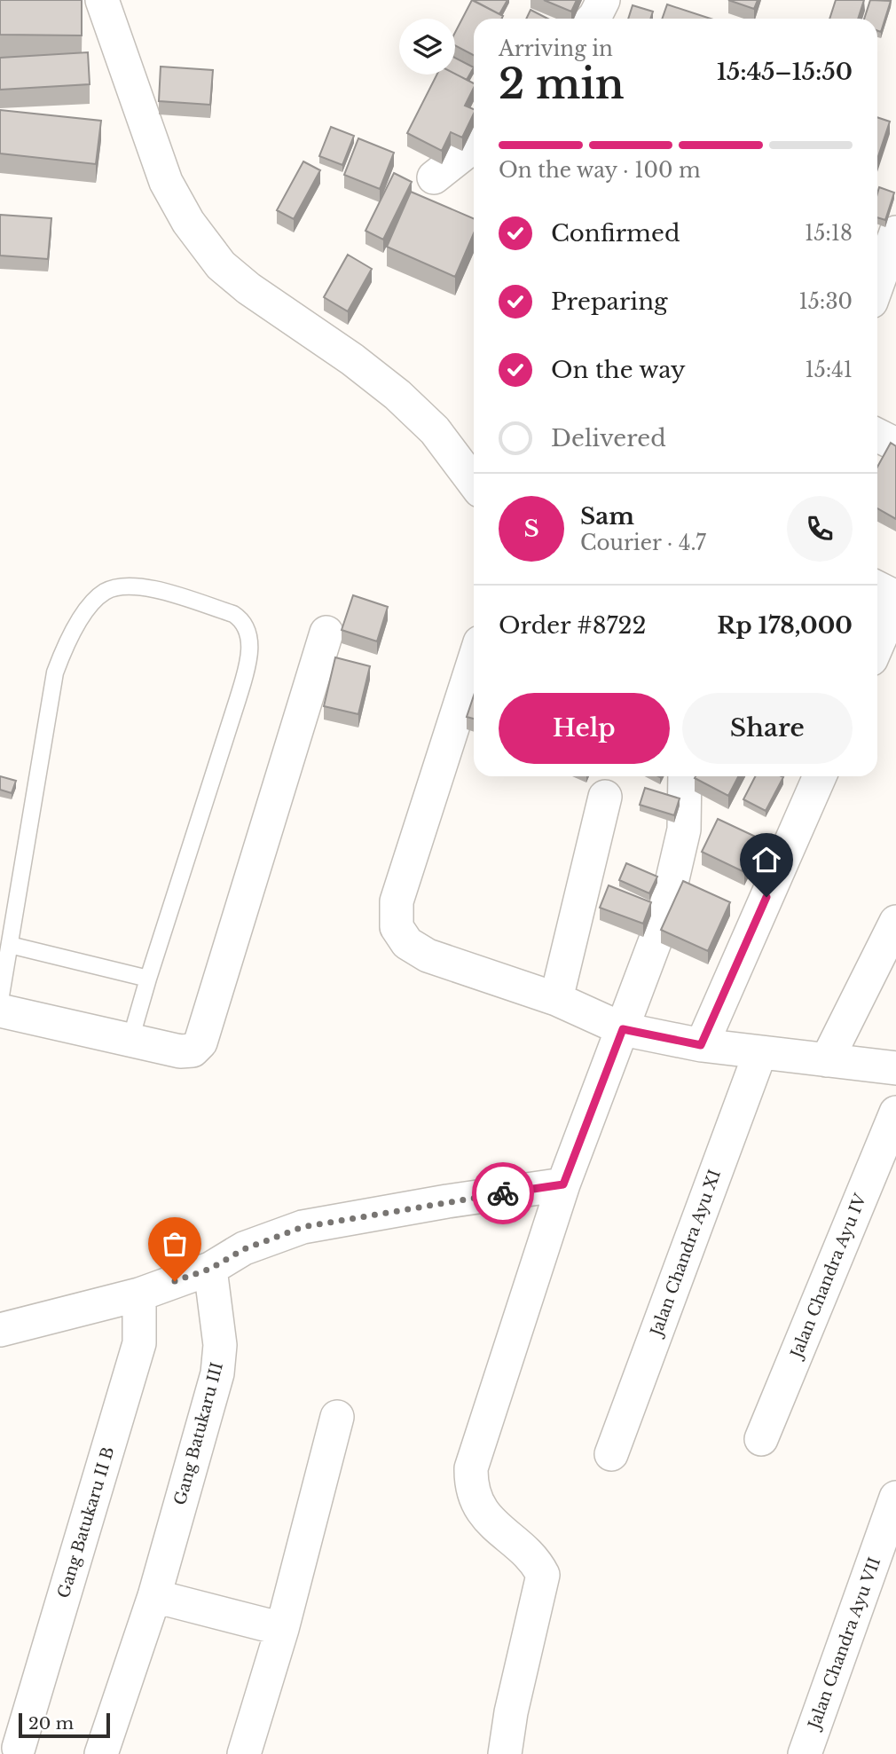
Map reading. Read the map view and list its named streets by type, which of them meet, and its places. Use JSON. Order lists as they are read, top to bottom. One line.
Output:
{"streets":{"street":["Jalan Chandra Ayu XI","Jalan Chandra Ayu IV","Gang Batukaru III","Gang Batukaru II B","Jalan Chandra Ayu VII"]},"scale_bar":"20 m","page":{"heading":["2 min","Arriving in","15:45–15:50"],"panel":["Sam","Courier · 4.7","Order #8722","Rp 178,000"],"bar":"On the way · 100 m","list":[["Confirmed","15:18"],["Preparing","15:30"],["On the way","15:41"],"Delivered"],"round":"S","buttons":["Help","Share"],"scale":"20 m"}}
